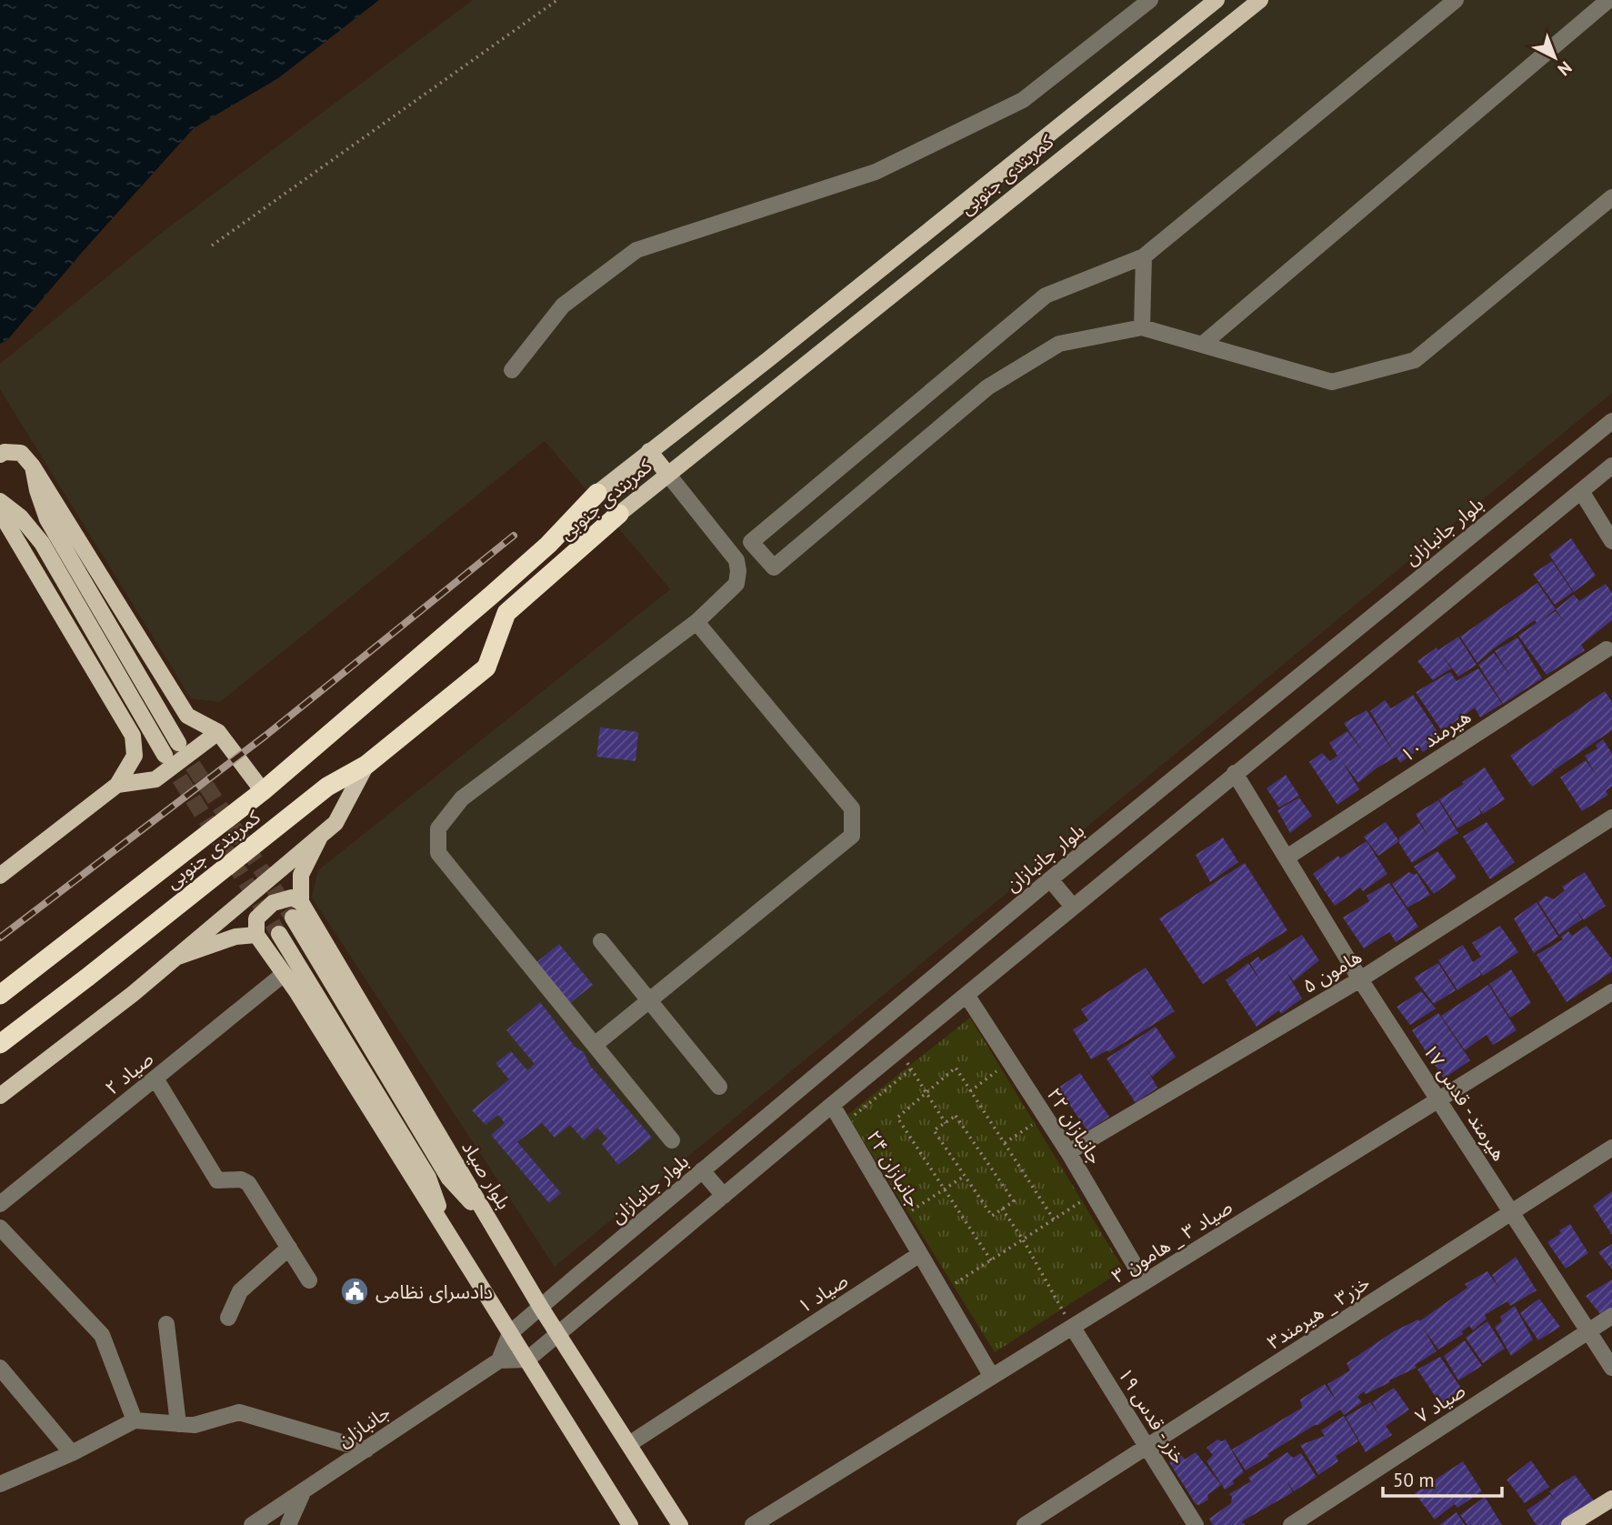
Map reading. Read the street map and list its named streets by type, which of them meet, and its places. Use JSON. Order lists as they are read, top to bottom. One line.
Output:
{"streets":{"highway":["کمربندی جنوبی"],"main road":["بلوار صیاد"],"street":["بلوار جانبازان","هیرمند ۱۰","هامون ۵","صیاد ۲","هیرمند - قدس ۱۷","جانبازان ۲۲","جانبازان ۲۴","صیاد ۳ _ هامون ۳","صیاد ۱","خزر۳ _ هیرمند۳","صیاد ۷","خزر - قدس ۱۹","جانبازان"]},"crossings":[["بلوار جانبازان","بلوار صیاد"],["هیرمند ۱۰","هیرمند - قدس ۱۷"],["هامون ۵","هیرمند - قدس ۱۷"],["هامون ۵","جانبازان ۲۲"],["هیرمند - قدس ۱۷","صیاد ۳ _ هامون ۳"],["هیرمند - قدس ۱۷","خزر۳ _ هیرمند۳"],["هیرمند - قدس ۱۷","صیاد ۷"],["جانبازان ۲۲","صیاد ۳ _ هامون ۳"],["جانبازان ۲۴","صیاد ۱"],["بلوار صیاد","صیاد ۱"],["صیاد ۳ _ هامون ۳","خزر - قدس ۱۹"],["خزر۳ _ هیرمند۳","خزر - قدس ۱۹"]],"places":{"public building":["دادسرای نظامی"]},"scale_bar":"50 m","north":"bottom right"}
